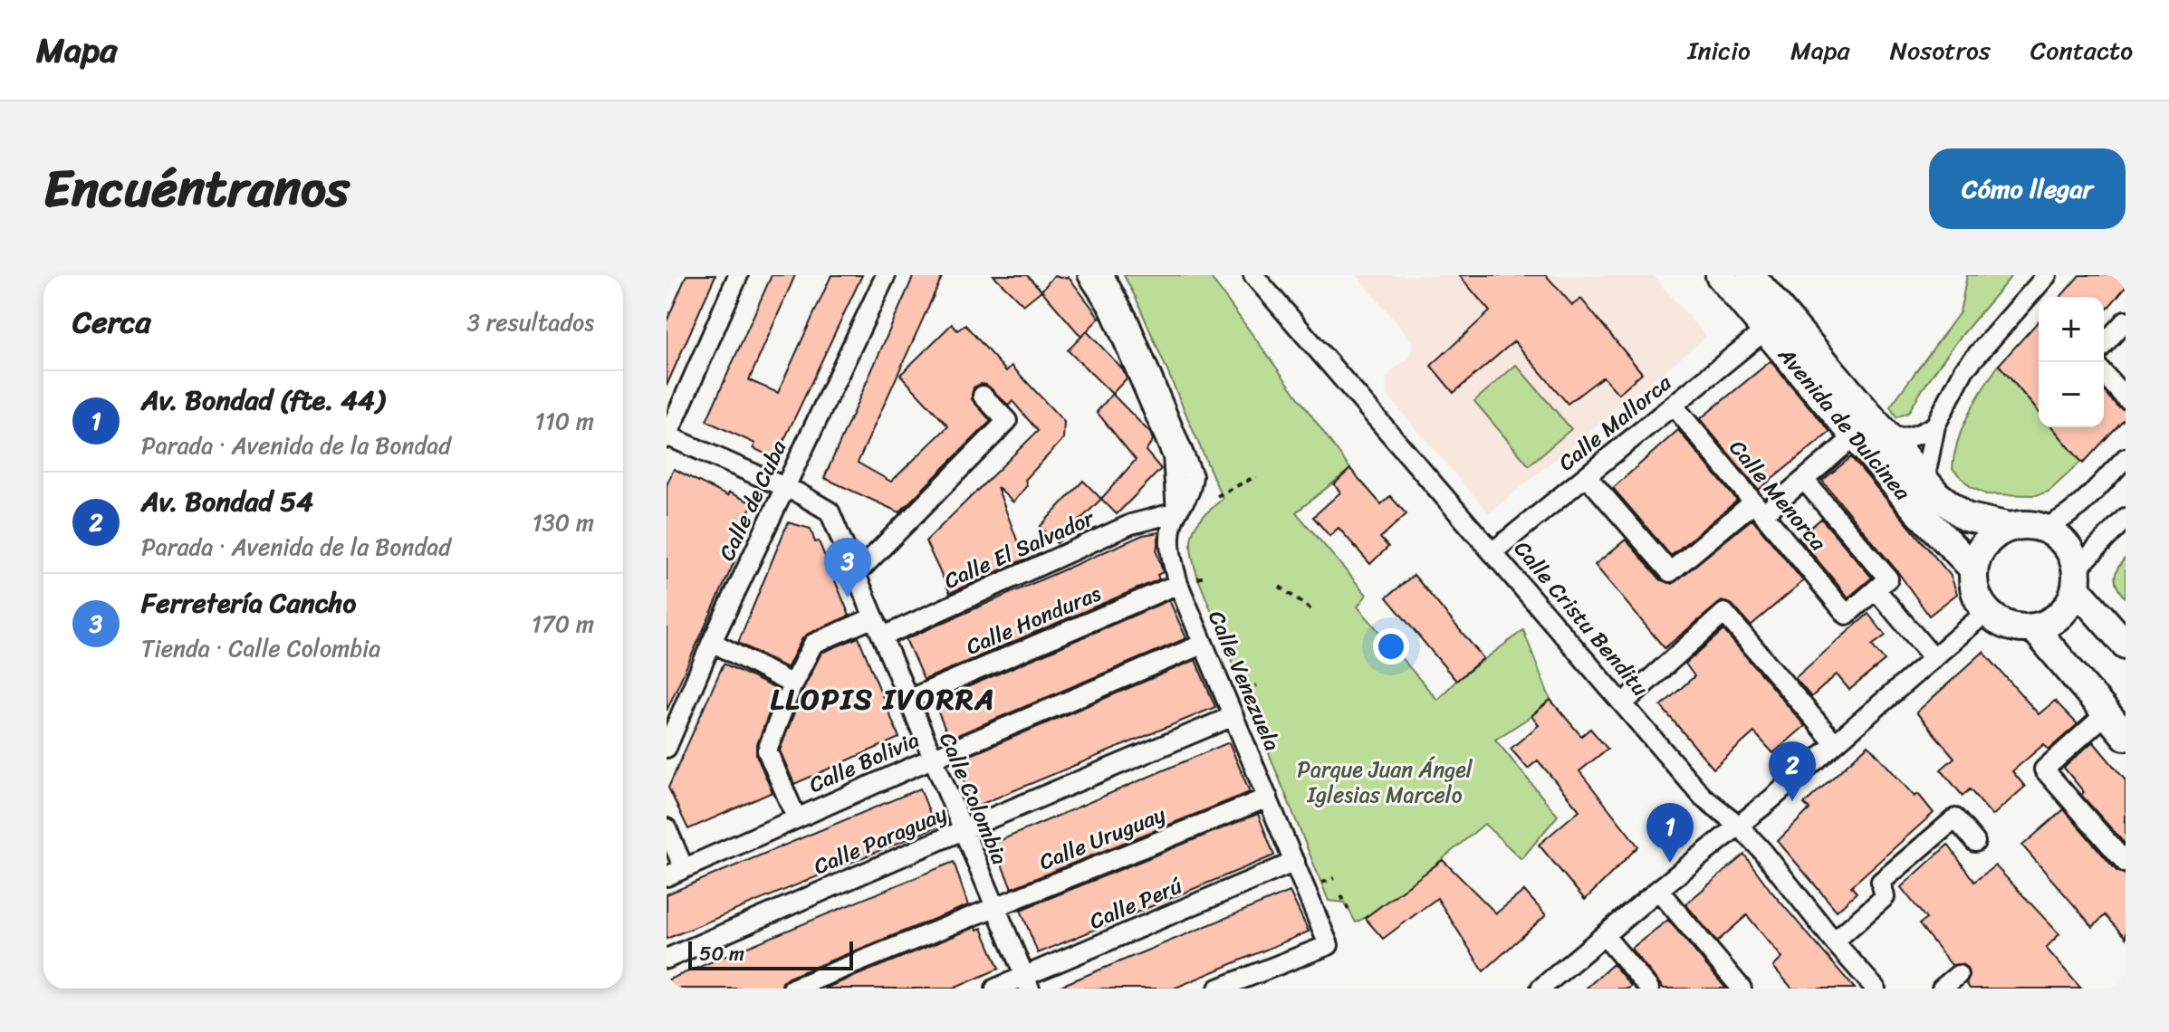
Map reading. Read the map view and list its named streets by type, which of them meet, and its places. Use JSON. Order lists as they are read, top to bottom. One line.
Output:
{"streets":{"main road":["Avenida de Dulcinea"],"street":["Calle Mallorca","Calle Menorca","Calle de Cuba","Calle El Salvador","Calle Cristu Benditu","Calle Honduras","Calle Venezuela","Calle Bolivia","Calle Colombia","Calle Uruguay","Calle Paraguay","Calle Perú"]},"crossings":[["Calle Mallorca","Avenida de Dulcinea"],["Calle Mallorca","Calle Menorca"],["Calle Mallorca","Calle Cristu Benditu"],["Calle de Cuba","Calle Colombia"],["Calle El Salvador","Calle Venezuela"],["Calle El Salvador","Calle Colombia"],["Calle Honduras","Calle Venezuela"],["Calle Honduras","Calle Colombia"],["Calle Venezuela","Calle Bolivia"],["Calle Venezuela","Calle Uruguay"],["Calle Venezuela","Calle Paraguay"],["Calle Venezuela","Calle Perú"],["Calle Bolivia","Calle Colombia"],["Calle Colombia","Calle Uruguay"],["Calle Colombia","Calle Paraguay"],["Calle Colombia","Calle Perú"]],"districts":["LLOPIS IVORRA"],"parks":["Parque Juan Ángel Iglesias Marcelo"],"scale_bar":"50 m","page":{"header":"Mapa","nav":["Inicio","Mapa","Nosotros","Contacto"],"title":"Encuéntranos","buttons":"Cómo llegar","heading":["Cerca","3 resultados"],"map_buttons":["+","−"],"list":[{"mark":"1","name":"Av. Bondad (fte. 44)","note":"Parada · Avenida de la Bondad","value":"110 m"},{"mark":"2","name":"Av. Bondad 54","note":"Parada · Avenida de la Bondad","value":"130 m"},{"mark":"3","name":"Ferretería Cancho","note":"Tienda · Calle Colombia","value":"170 m"}],"pins":["3","2","1"],"scale":"50 m"}}
